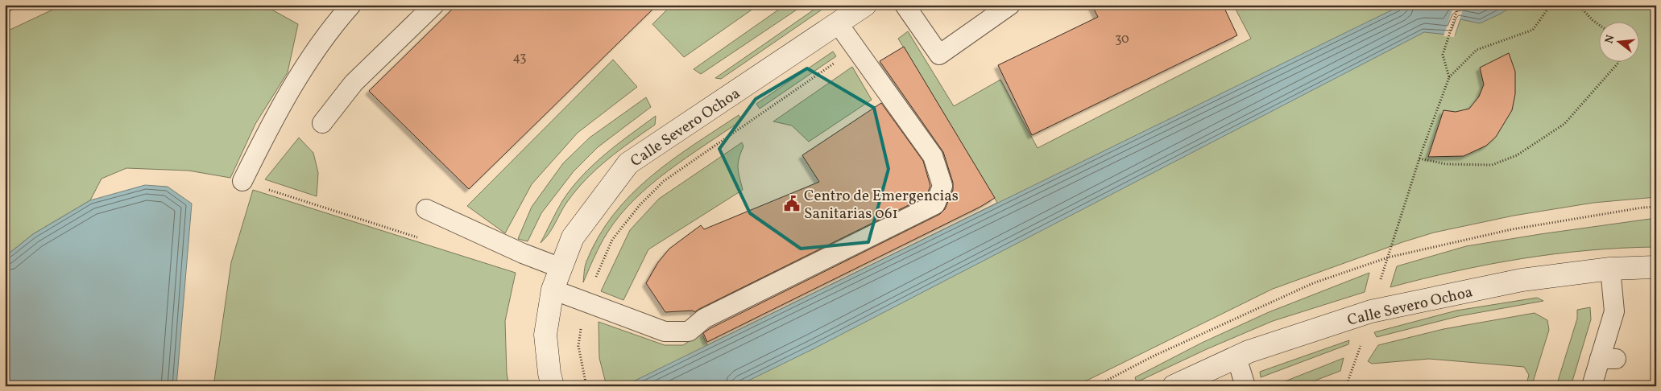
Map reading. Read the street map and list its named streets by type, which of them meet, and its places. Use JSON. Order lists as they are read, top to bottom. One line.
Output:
{"streets":{"street":["Calle Severo Ochoa"]},"places":{"public building":["Centro de Emergencias Sanitarias 061"]},"house_numbers":["30","43"],"north":"left"}
